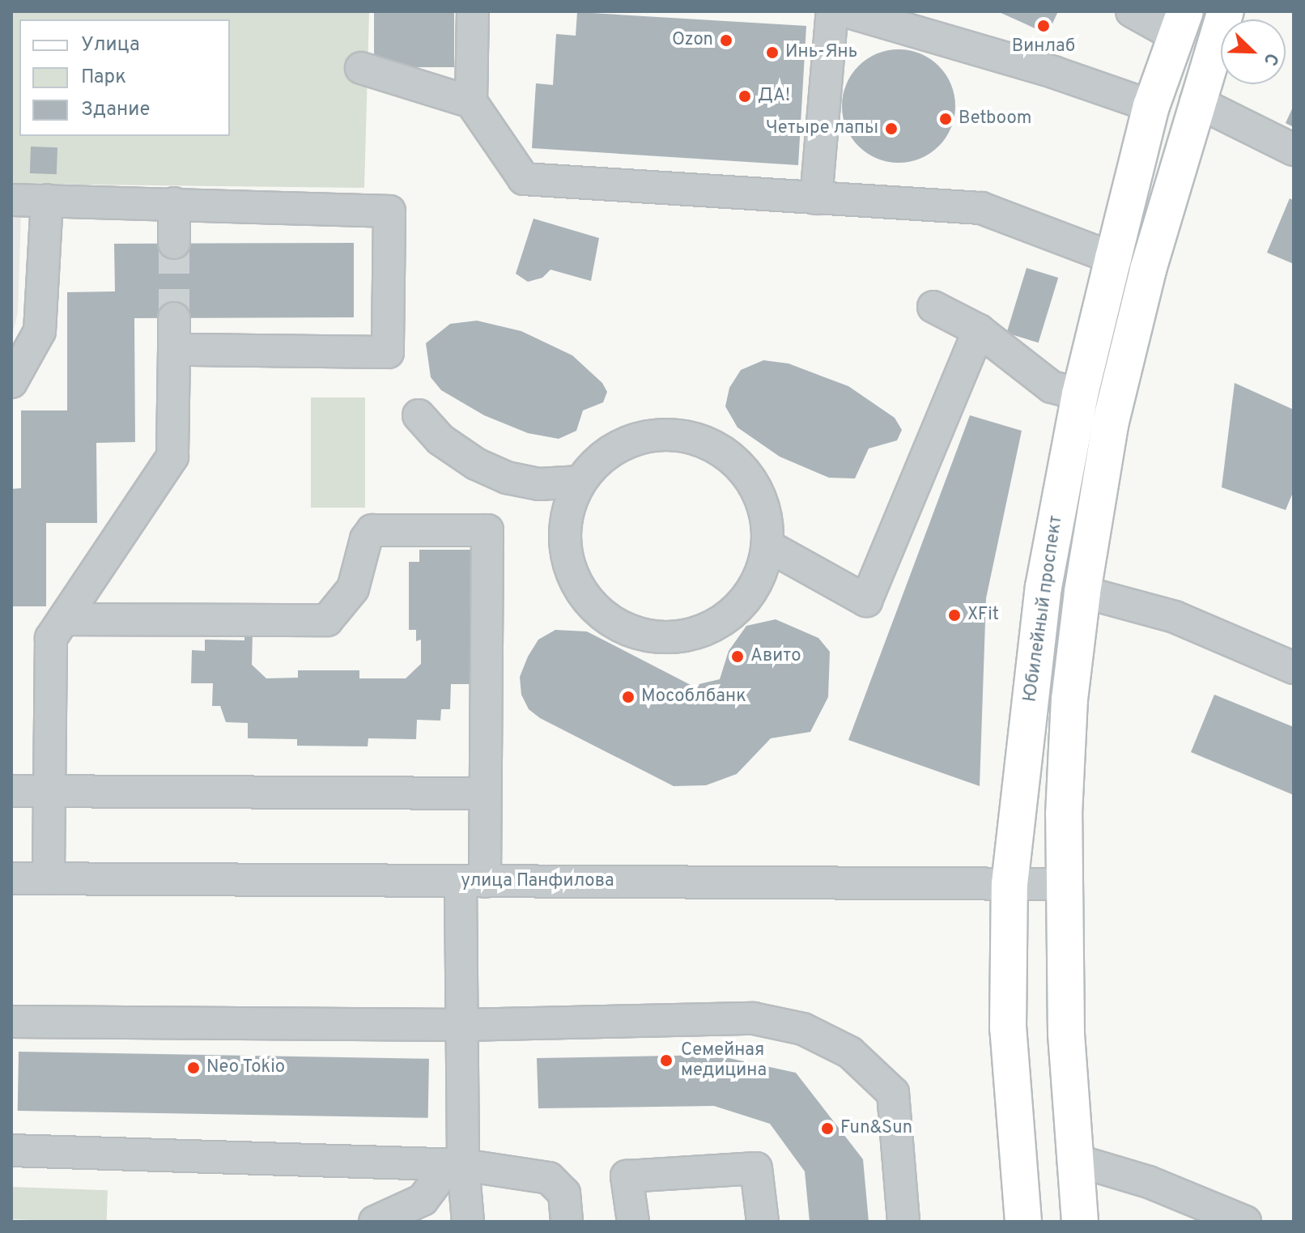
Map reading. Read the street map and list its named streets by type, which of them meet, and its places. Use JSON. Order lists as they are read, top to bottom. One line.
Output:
{"streets":{"main road":["Юбилейный проспект"],"street":["улица Панфилова"]},"crossings":[["Юбилейный проспект","улица Панфилова"]],"places":["Винлаб","Ozon","Инь-Янь","ДА!","Betboom","Четыре лапы","XFit","Авито","Мособлбанк","Семейная медицина","Neo Tokio","Fun&Sun"],"legend":["Улица","Парк","Здание"],"north":"bottom right"}
